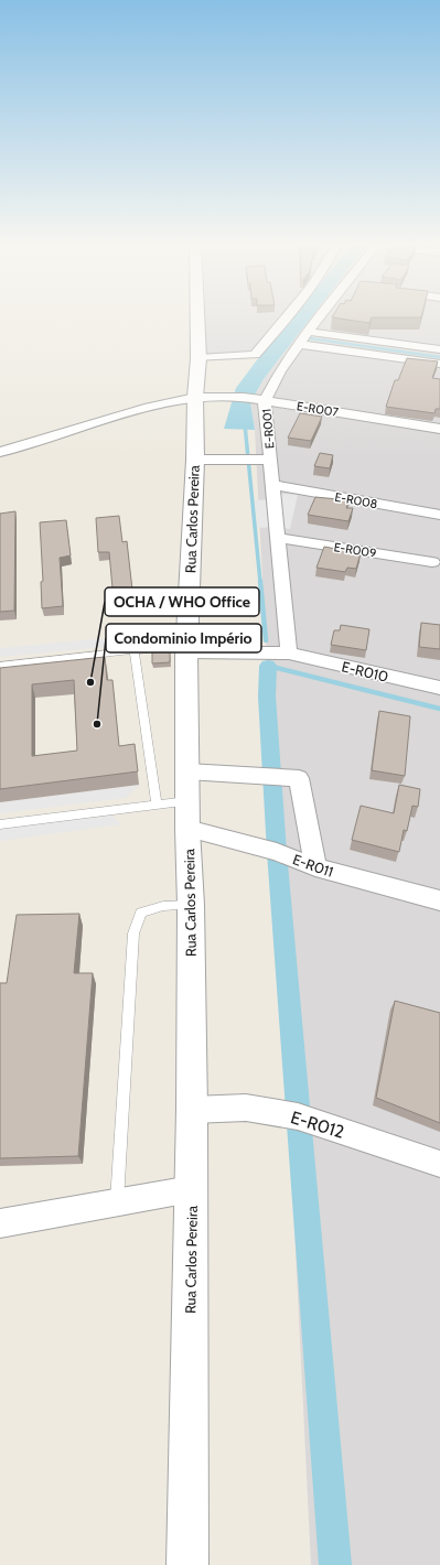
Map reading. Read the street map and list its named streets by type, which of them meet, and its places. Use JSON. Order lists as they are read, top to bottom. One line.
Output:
{"streets":{"street":["E-R007","E-R001","E-R008","Rua Carlos Pereira","E-R009","E-R010","E-R011","E-R012"]},"crossings":[["E-R007","E-R001"],["E-R007","Rua Carlos Pereira"],["E-R001","E-R008"],["E-R001","E-R009"],["E-R001","E-R010"],["Rua Carlos Pereira","E-R010"],["Rua Carlos Pereira","E-R011"],["Rua Carlos Pereira","E-R012"]],"places":["OCHA / WHO Office","Condominio Império"]}
